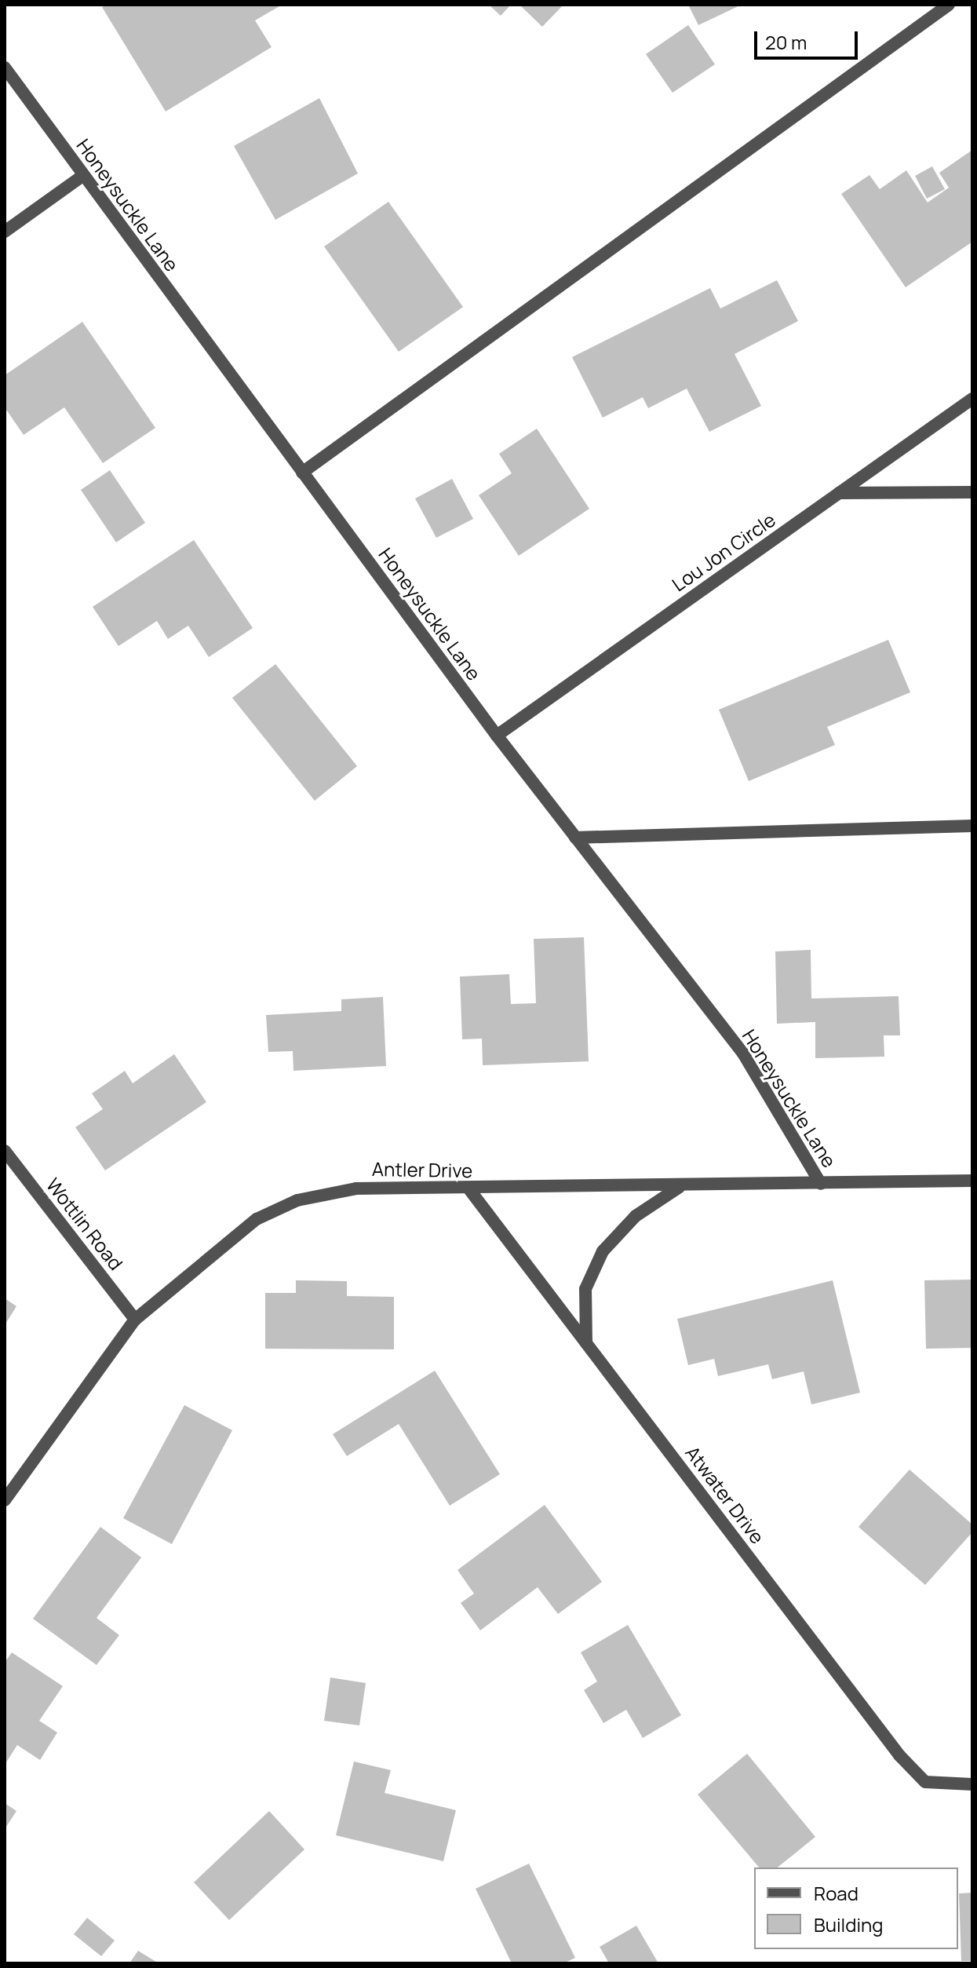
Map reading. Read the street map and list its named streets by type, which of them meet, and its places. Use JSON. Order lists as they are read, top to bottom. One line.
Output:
{"streets":{"street":["Honeysuckle Lane","Lou Jon Circle","Antler Drive","Wottlin Road","Atwater Drive"]},"crossings":[["Honeysuckle Lane","Lou Jon Circle"],["Honeysuckle Lane","Antler Drive"],["Antler Drive","Wottlin Road"],["Antler Drive","Atwater Drive"]],"legend":["Road","Building"],"scale_bar":"20 m"}
